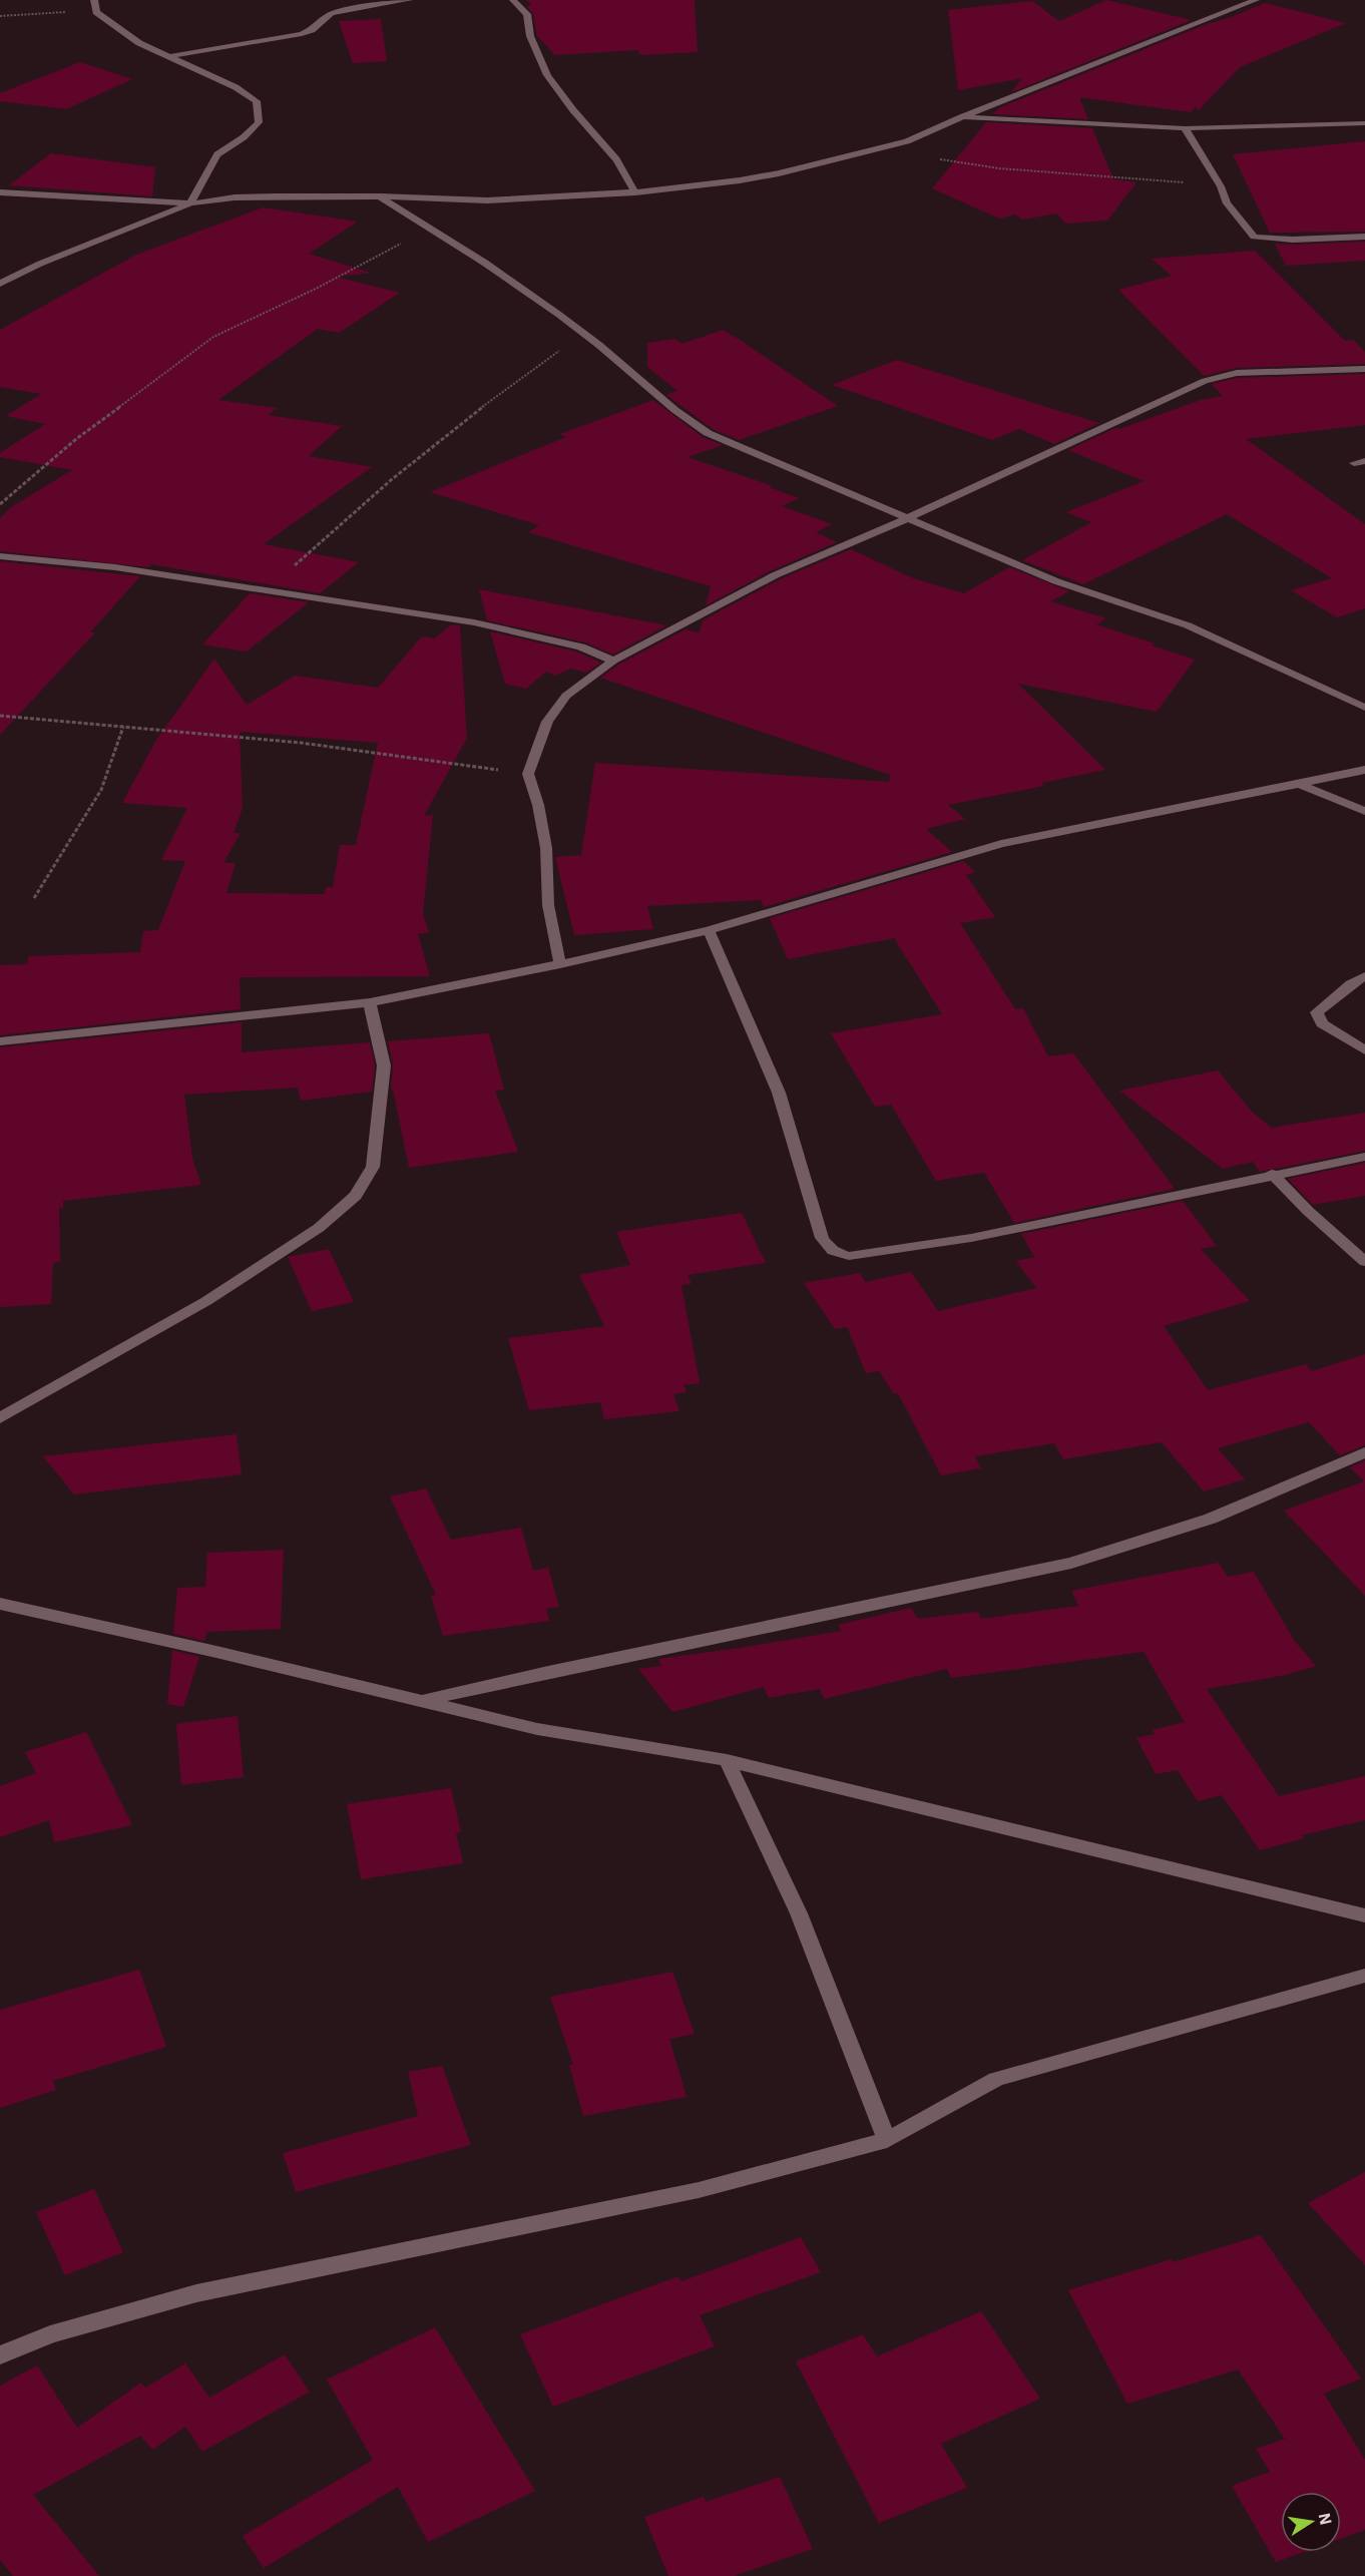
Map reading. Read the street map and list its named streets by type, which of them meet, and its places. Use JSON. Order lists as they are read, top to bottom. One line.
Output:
{"north":"right"}
